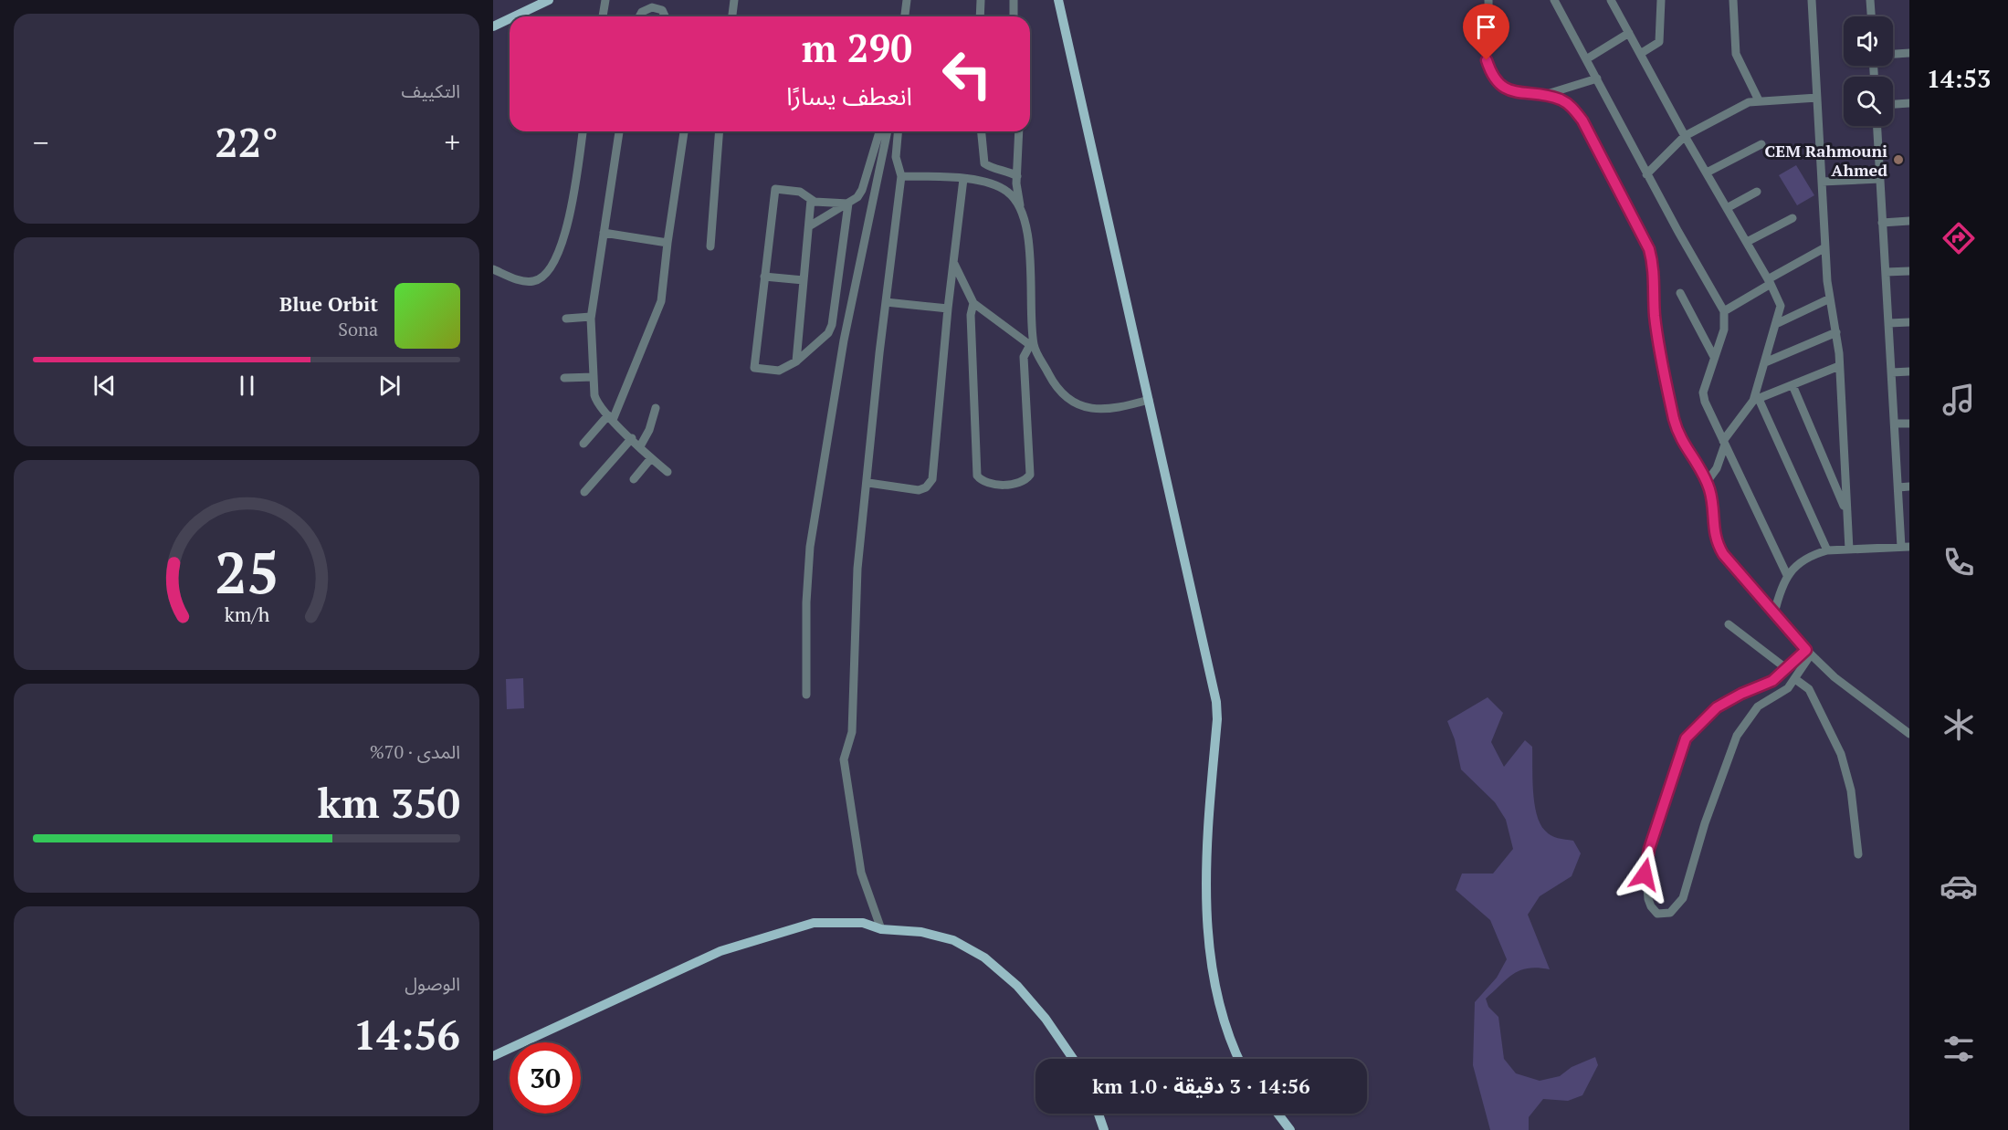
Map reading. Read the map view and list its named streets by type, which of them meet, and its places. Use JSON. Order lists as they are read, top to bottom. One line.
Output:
{"places":["CEM Rahmouni Ahmed"],"page":{"tabs":"14:53","tile":["التكييف",["المدى · 70%","350 km"],["الوصول","14:56"]],"turn":["290 m","انعطف يسارًا"],"heat":["−","22°","+"],"song":["Blue Orbit","Sona"],"limit":"30","trip":"14:56 · 3 دقيقة · 1.0 km","gauge":["25","km/h"]}}
